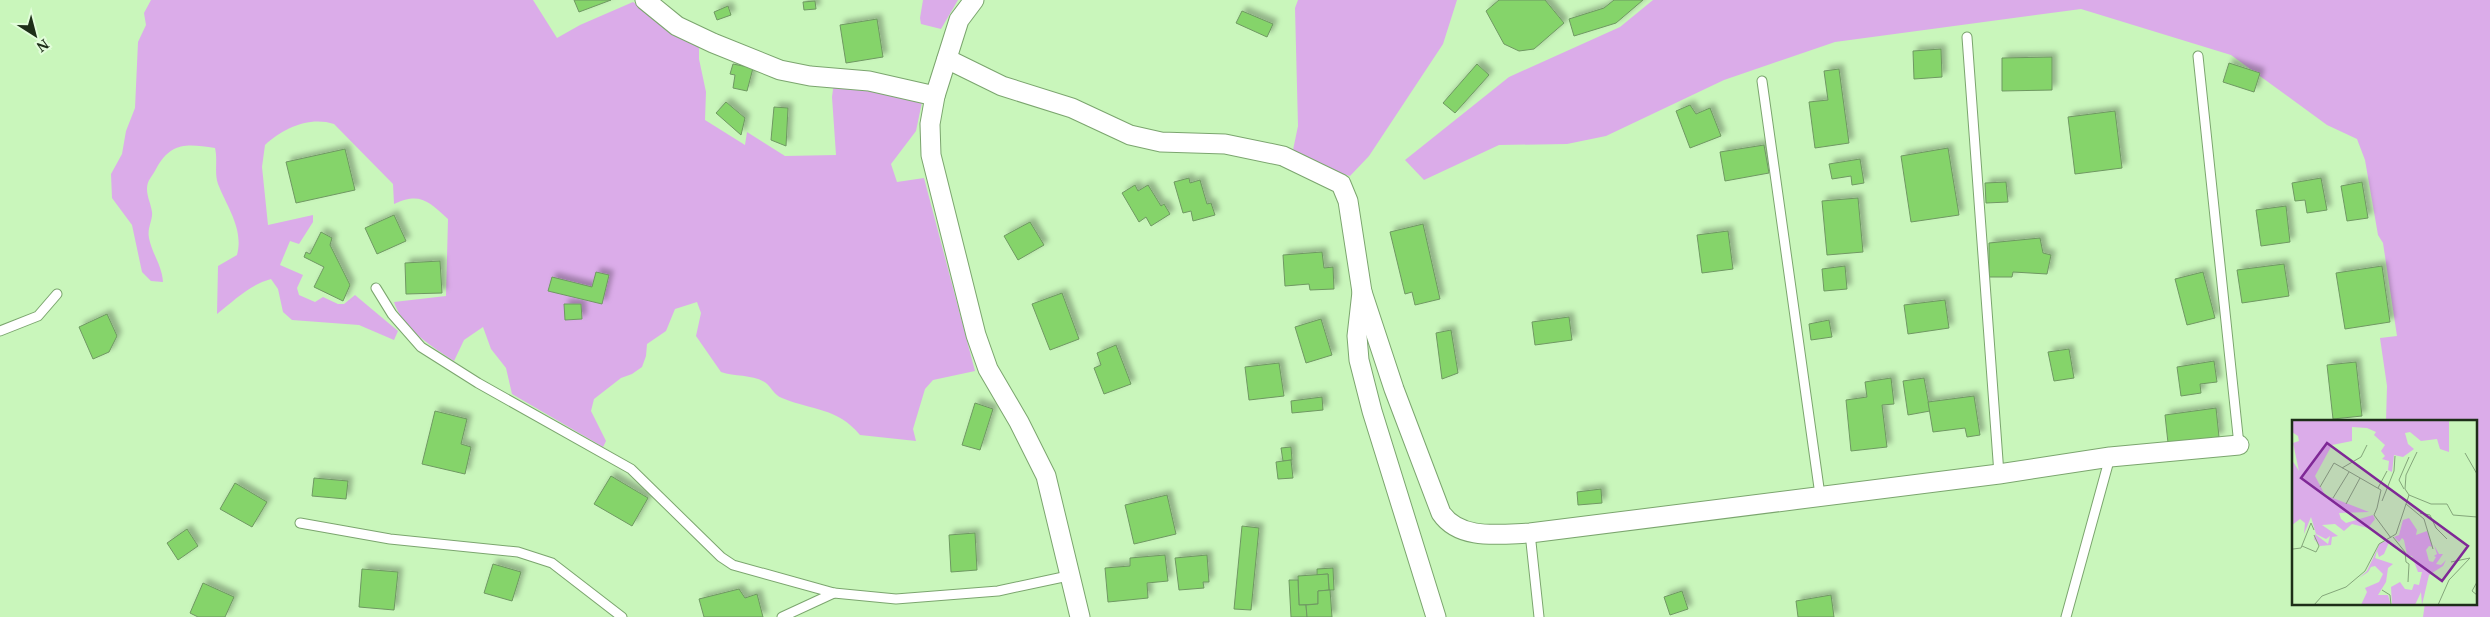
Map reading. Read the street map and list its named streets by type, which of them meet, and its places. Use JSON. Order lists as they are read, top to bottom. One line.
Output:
{"north":"bottom right"}
